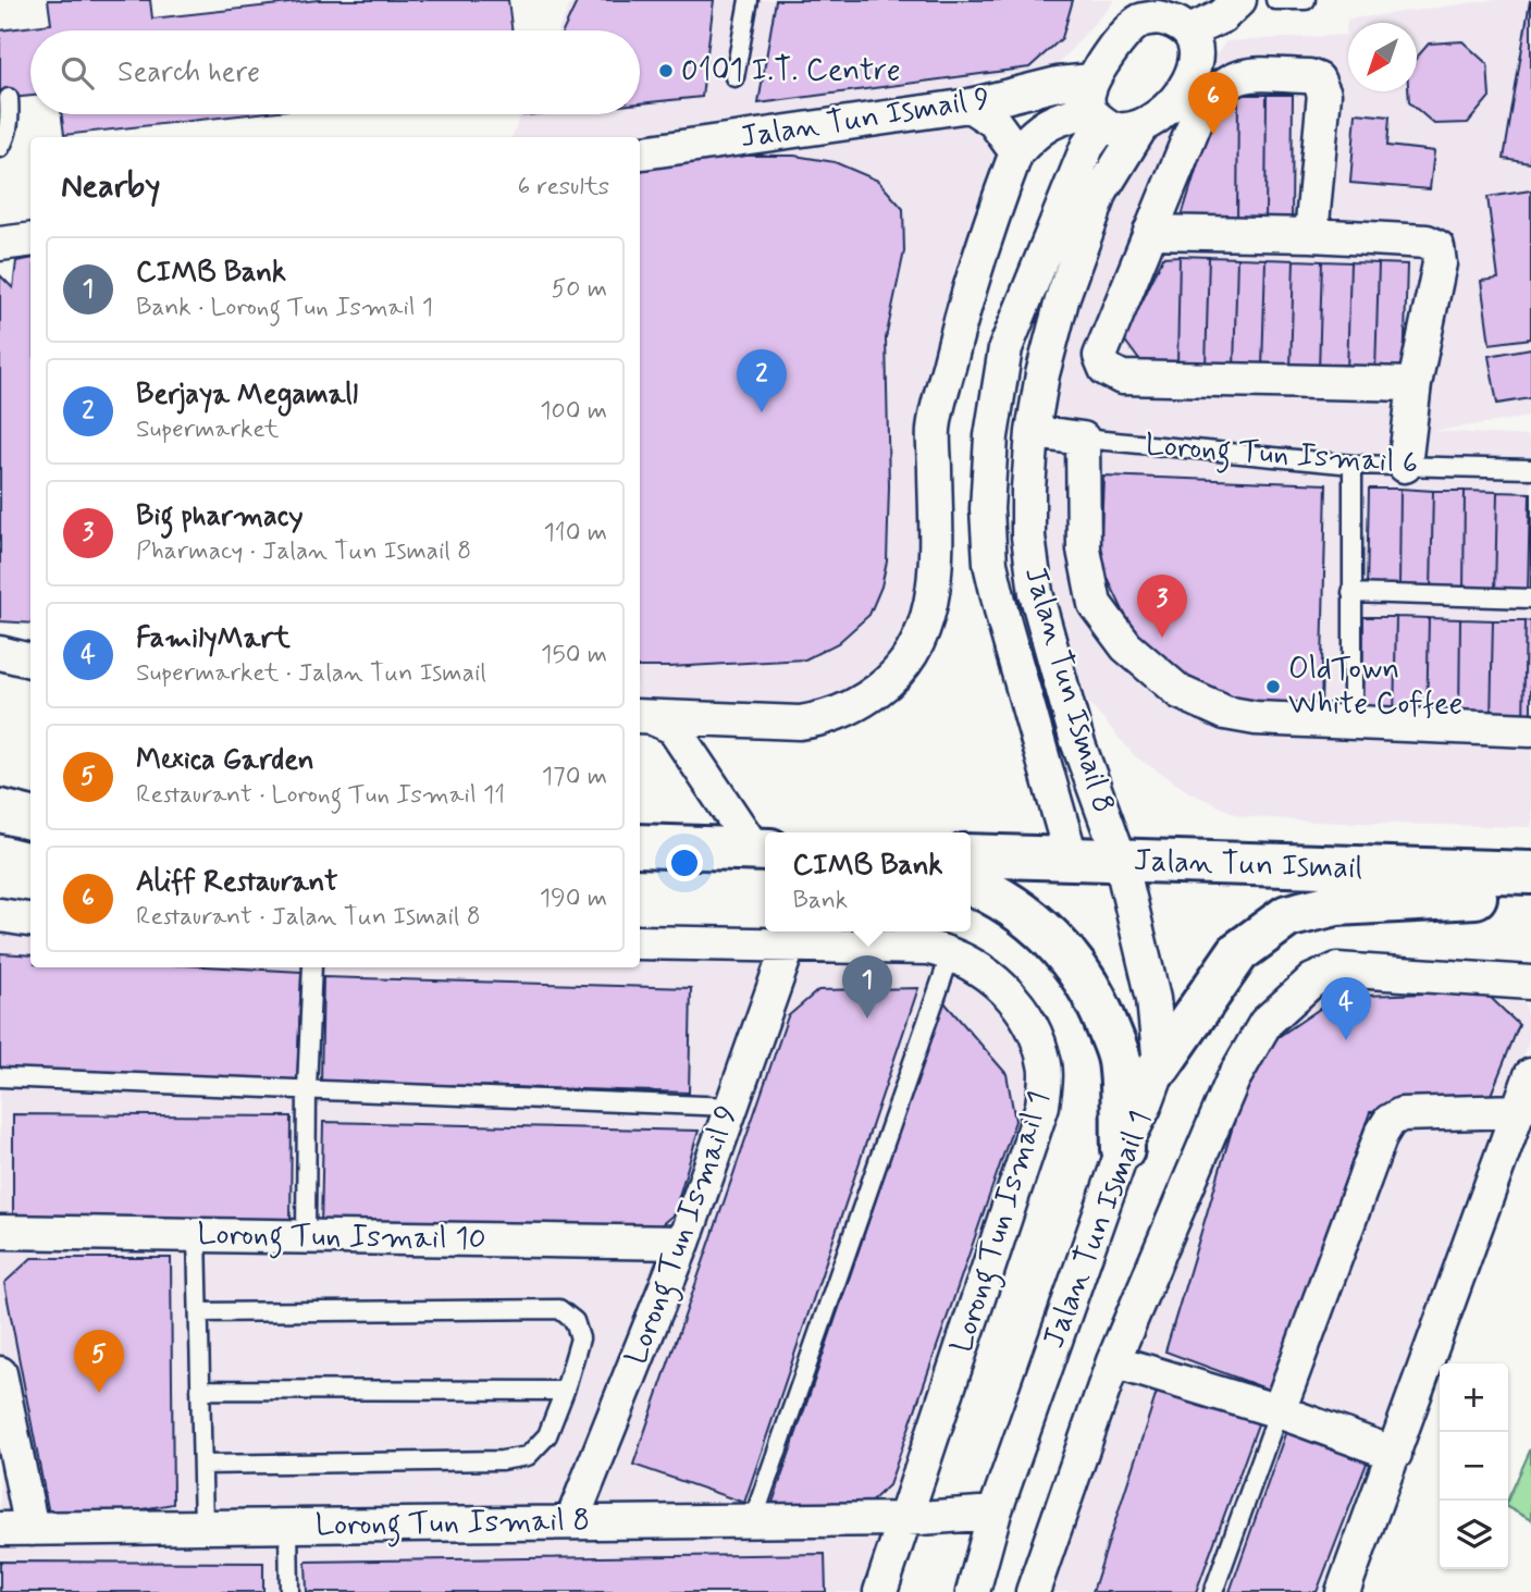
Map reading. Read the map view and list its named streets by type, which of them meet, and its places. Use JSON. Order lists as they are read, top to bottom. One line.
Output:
{"streets":{"main road":["Jalan Tun Ismail"],"street":["Jalan Tun Ismail 9","Lorong Tun Ismail 6","Jalan Tun Ismail 8","Lorong Tun Ismail 1","Jalan Tun Ismail 1","Lorong Tun Ismail 9","Lorong Tun Ismail 10","Lorong Tun Ismail 8"]},"crossings":[["Jalan Tun Ismail 9","Jalan Tun Ismail 8"],["Lorong Tun Ismail 6","Jalan Tun Ismail 8"],["Jalan Tun Ismail 8","Jalan Tun Ismail"],["Jalan Tun Ismail 8","Jalan Tun Ismail 1"],["Jalan Tun Ismail","Jalan Tun Ismail 1"],["Lorong Tun Ismail 1","Lorong Tun Ismail 9"],["Lorong Tun Ismail 1","Lorong Tun Ismail 8"],["Jalan Tun Ismail 1","Lorong Tun Ismail 8"],["Lorong Tun Ismail 9","Lorong Tun Ismail 10"],["Lorong Tun Ismail 9","Lorong Tun Ismail 8"]],"places":["0101 I.T. Centre","OldTown White Coffee"],"north":"bottom left","page":{"search":"Search here","pins":["6","2","3","1","4","5"],"heading":["Nearby","6 results"],"list":[{"mark":"1","name":"CIMB Bank","note":"Bank · Lorong Tun Ismail 1","value":"50 m"},{"mark":"2","name":"Berjaya Megamall","note":"Supermarket","value":"100 m"},{"mark":"3","name":"Big pharmacy","note":"Pharmacy · Jalan Tun Ismail 8","value":"110 m"},{"mark":"4","name":"FamilyMart","note":"Supermarket · Jalan Tun Ismail","value":"150 m"},{"mark":"5","name":"Mexica Garden","note":"Restaurant · Lorong Tun Ismail 11","value":"170 m"},{"mark":"6","name":"Aliff Restaurant","note":"Restaurant · Jalan Tun Ismail 8","value":"190 m"}],"popup":["CIMB Bank","Bank"],"map_buttons":["+","−"]}}
